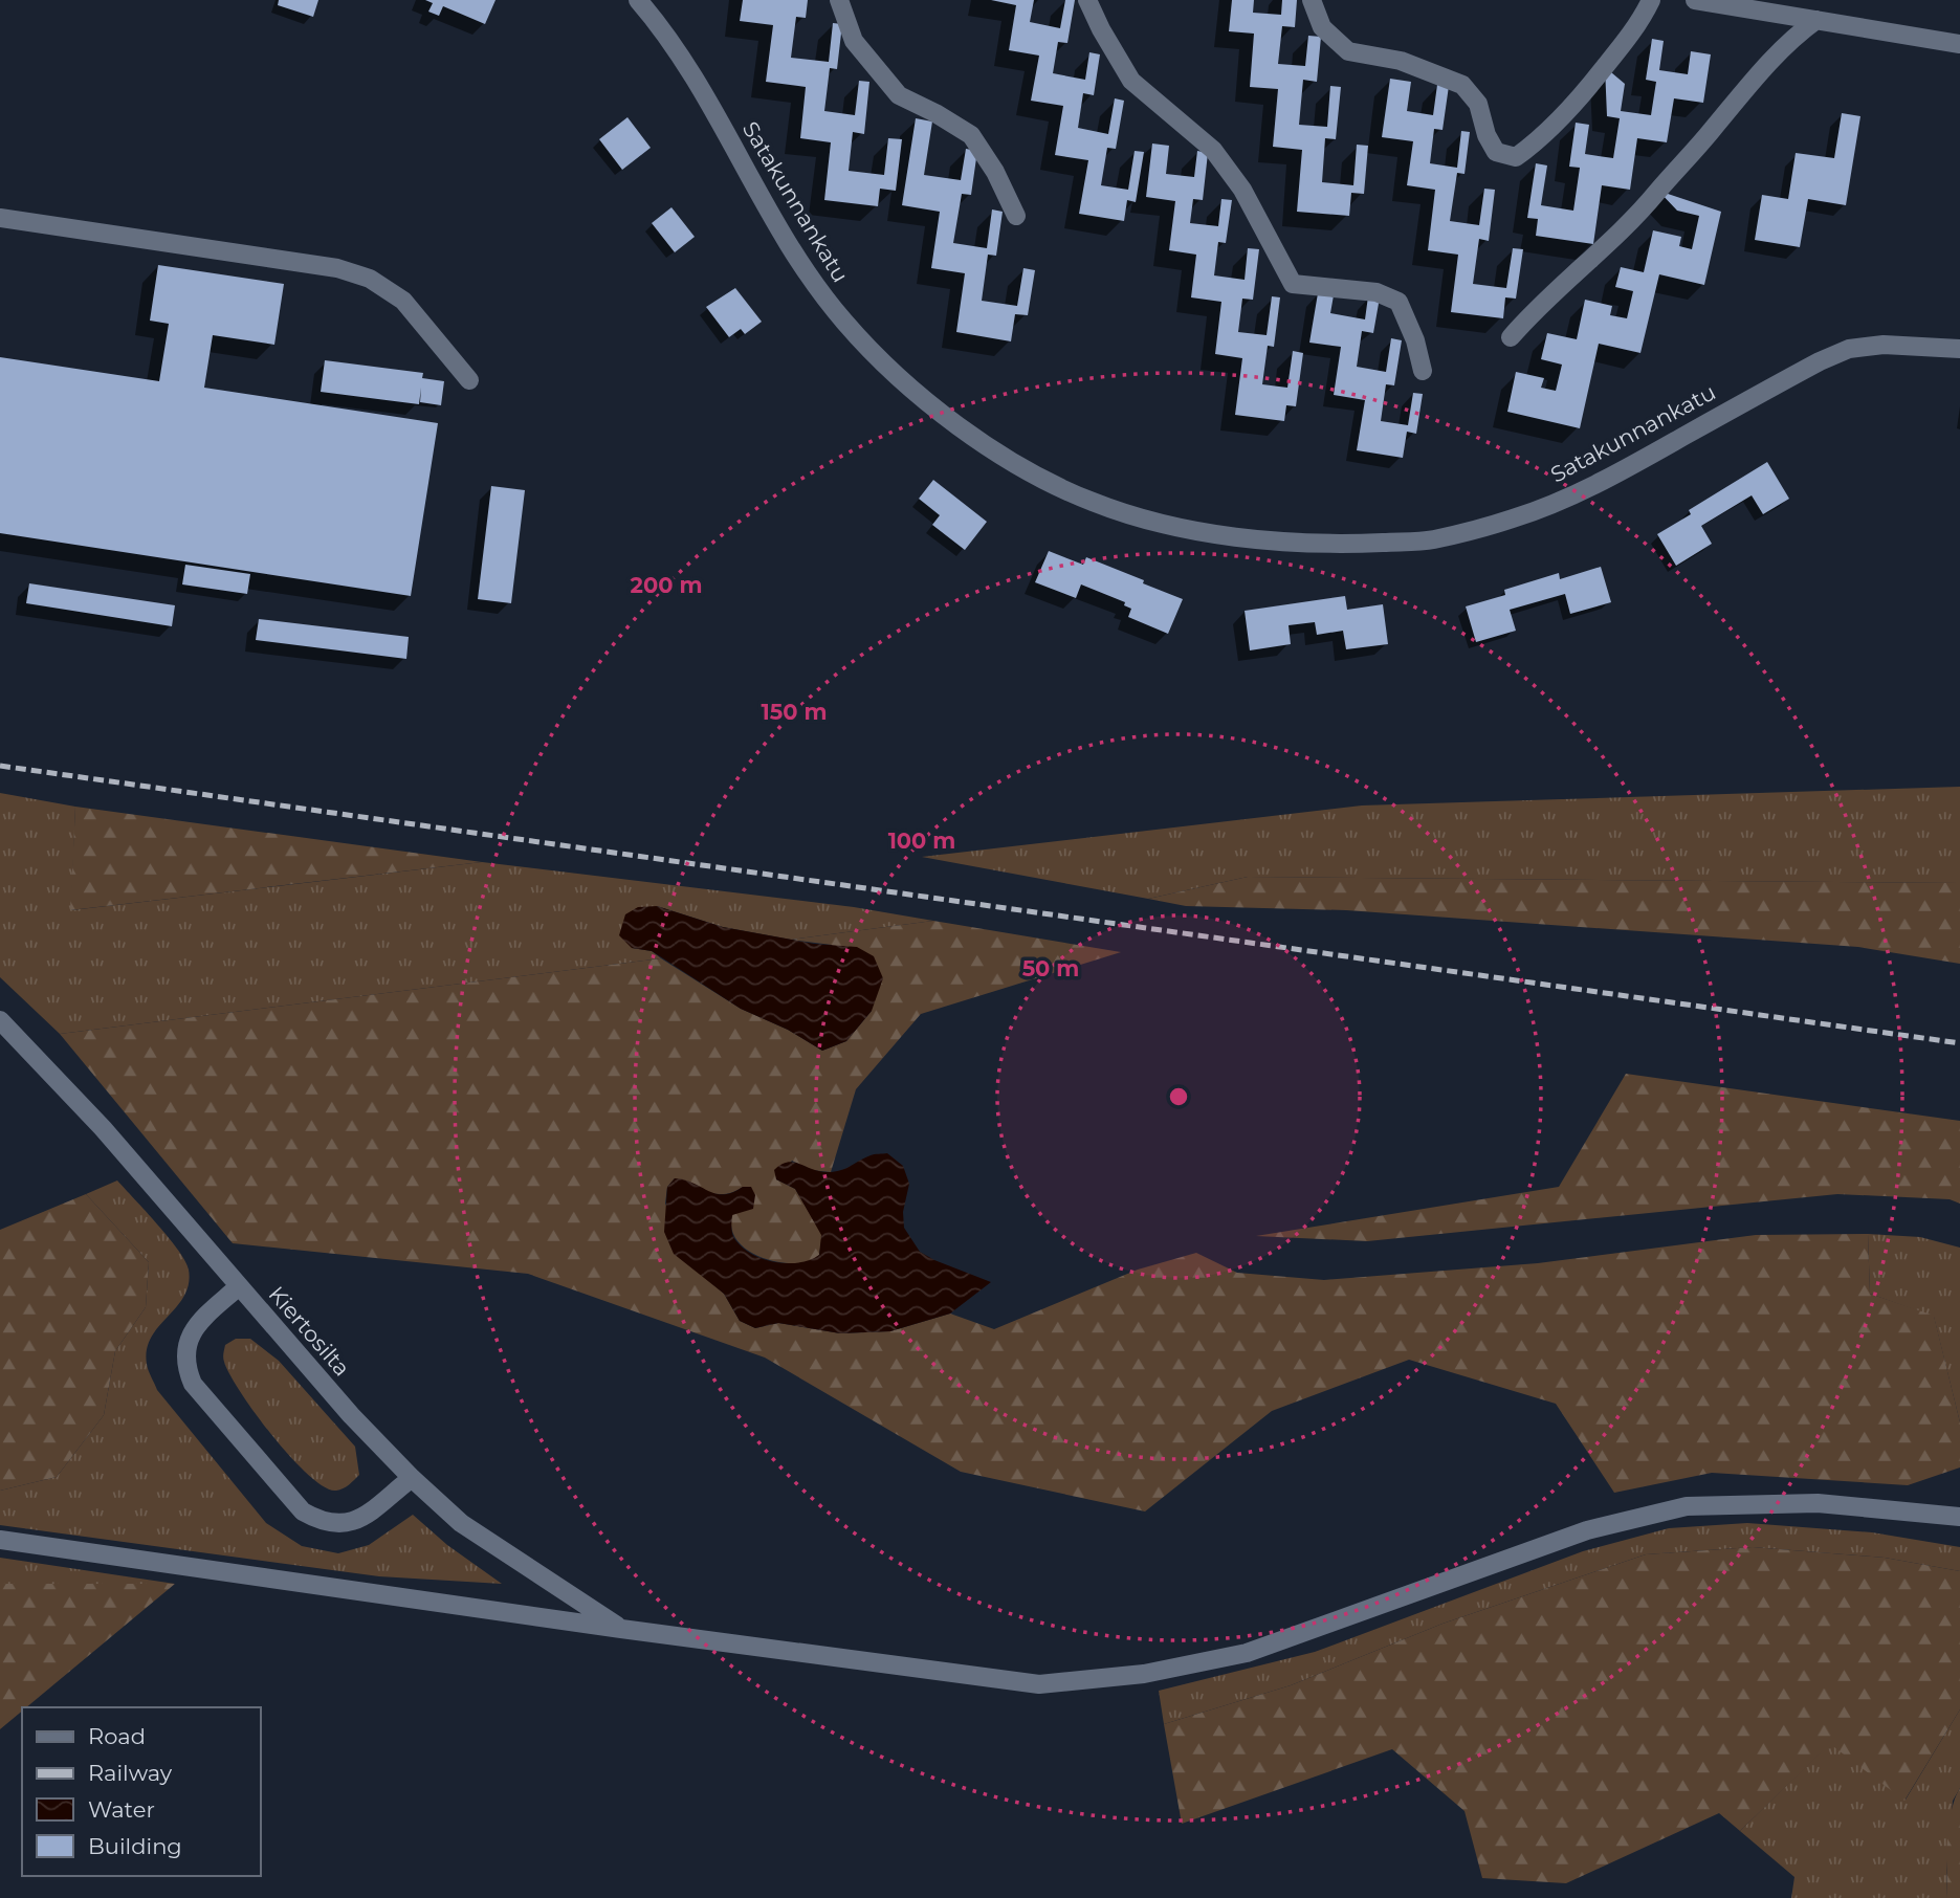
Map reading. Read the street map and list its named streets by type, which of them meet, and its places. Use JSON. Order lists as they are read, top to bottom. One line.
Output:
{"streets":{"street":["Satakunnankatu","Kiertosilta"]},"legend":["Road","Railway","Water","Building"],"rings":["200 m","150 m","100 m","50 m"]}
